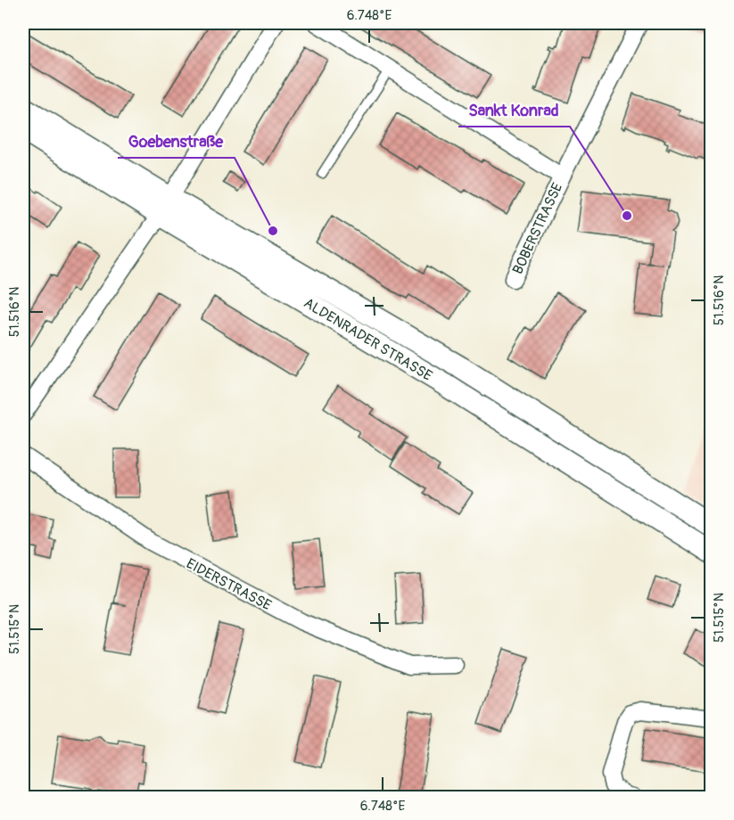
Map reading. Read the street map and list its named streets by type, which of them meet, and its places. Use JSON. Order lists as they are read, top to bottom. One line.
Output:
{"streets":{"street":["BOBERSTRASSE","ALDENRADER STRASSE","EIDERSTRASSE"]},"places":["Sankt Konrad","Goebenstraße"],"coordinates":["6.748°E","51.516°N","51.515°N"]}
